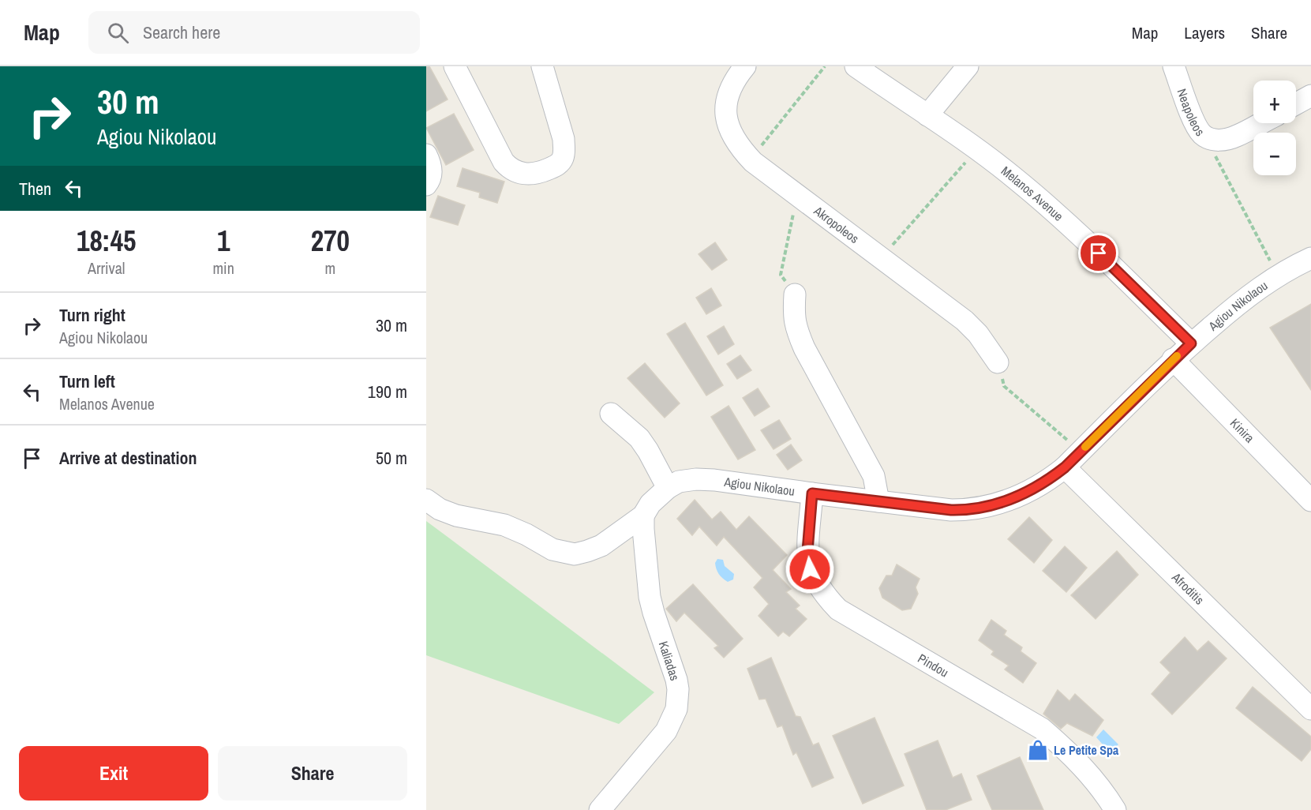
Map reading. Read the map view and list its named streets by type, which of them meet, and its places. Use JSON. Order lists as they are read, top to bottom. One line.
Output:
{"streets":{"street":["Neapoleos","Melanos Avenue","Akropoleos","Agiou Nikolaou","Kinira","Afroditis","Kaliadas","Pindou"]},"crossings":[["Melanos Avenue","Agiou Nikolaou"],["Agiou Nikolaou","Kinira"],["Agiou Nikolaou","Afroditis"],["Agiou Nikolaou","Kaliadas"],["Agiou Nikolaou","Pindou"]],"places":{"shop":["Le Petite Spa"]},"page":{"header":"Map","search":"Search here","nav":["Map","Layers","Share"],"turn":["30 m","Agiou Nikolaou"],"map_buttons":["+","−"],"then":"Then","eta":["18:45","Arrival","1","min","270","m"],"list":[{"name":"Turn right","note":"Agiou Nikolaou","value":"30 m"},{"name":"Turn left","note":"Melanos Avenue","value":"190 m"},{"name":"Arrive at destination","value":"50 m"}],"buttons":["Exit","Share"]}}
